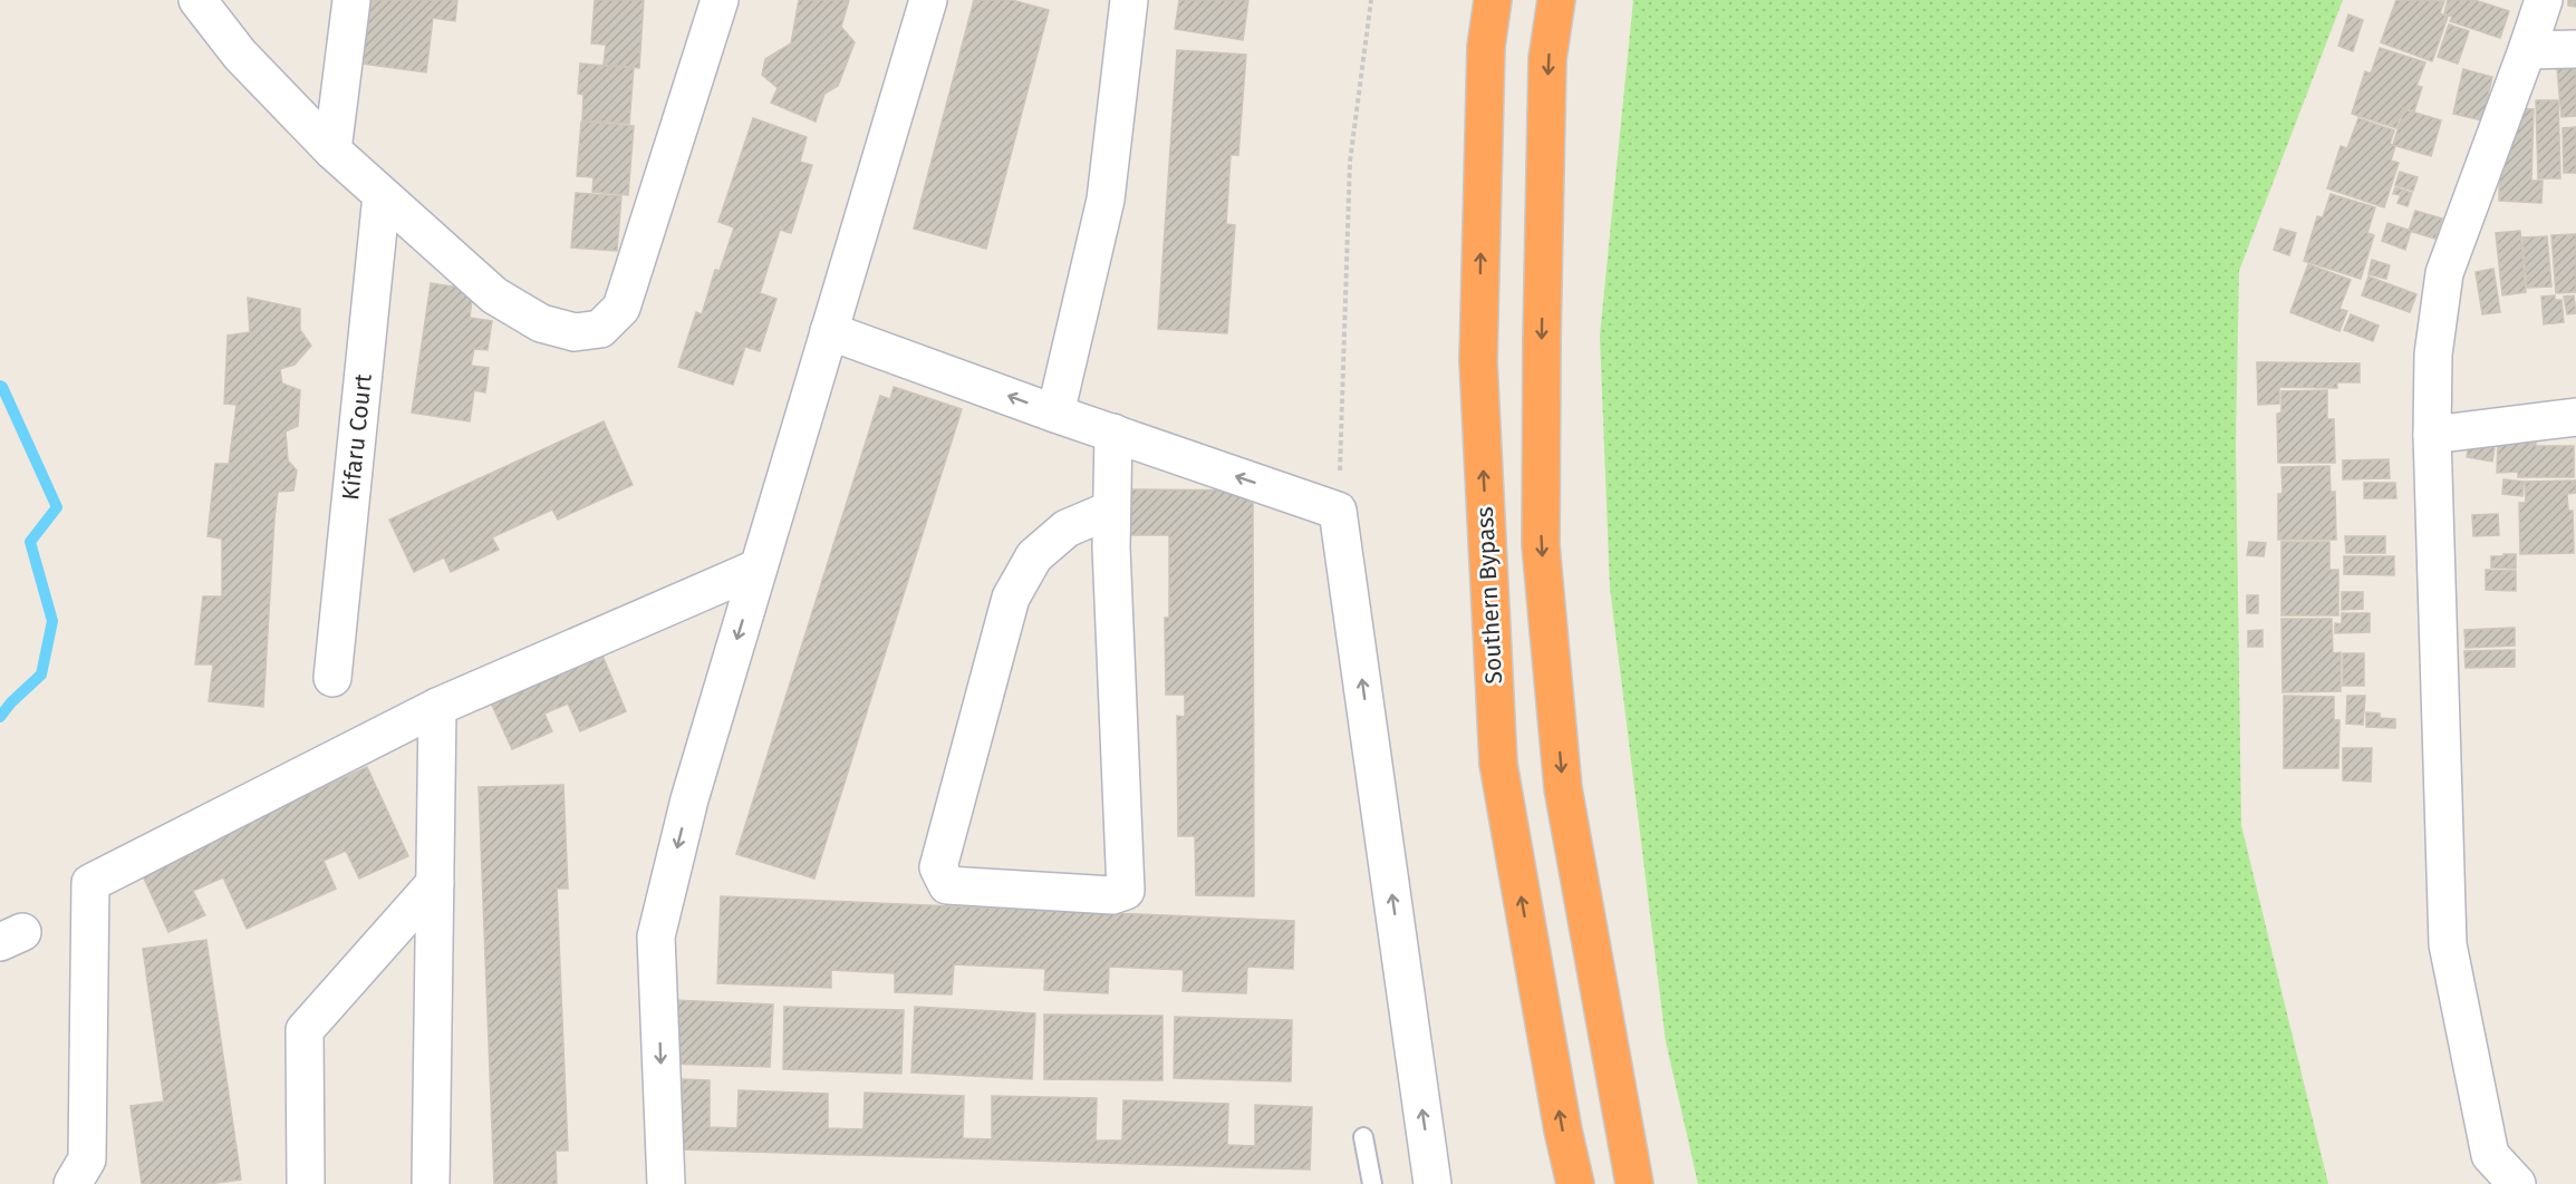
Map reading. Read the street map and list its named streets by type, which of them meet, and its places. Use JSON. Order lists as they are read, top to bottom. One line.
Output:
{"streets":{"highway":["Southern Bypass"],"street":["Kifaru Court"]}}
